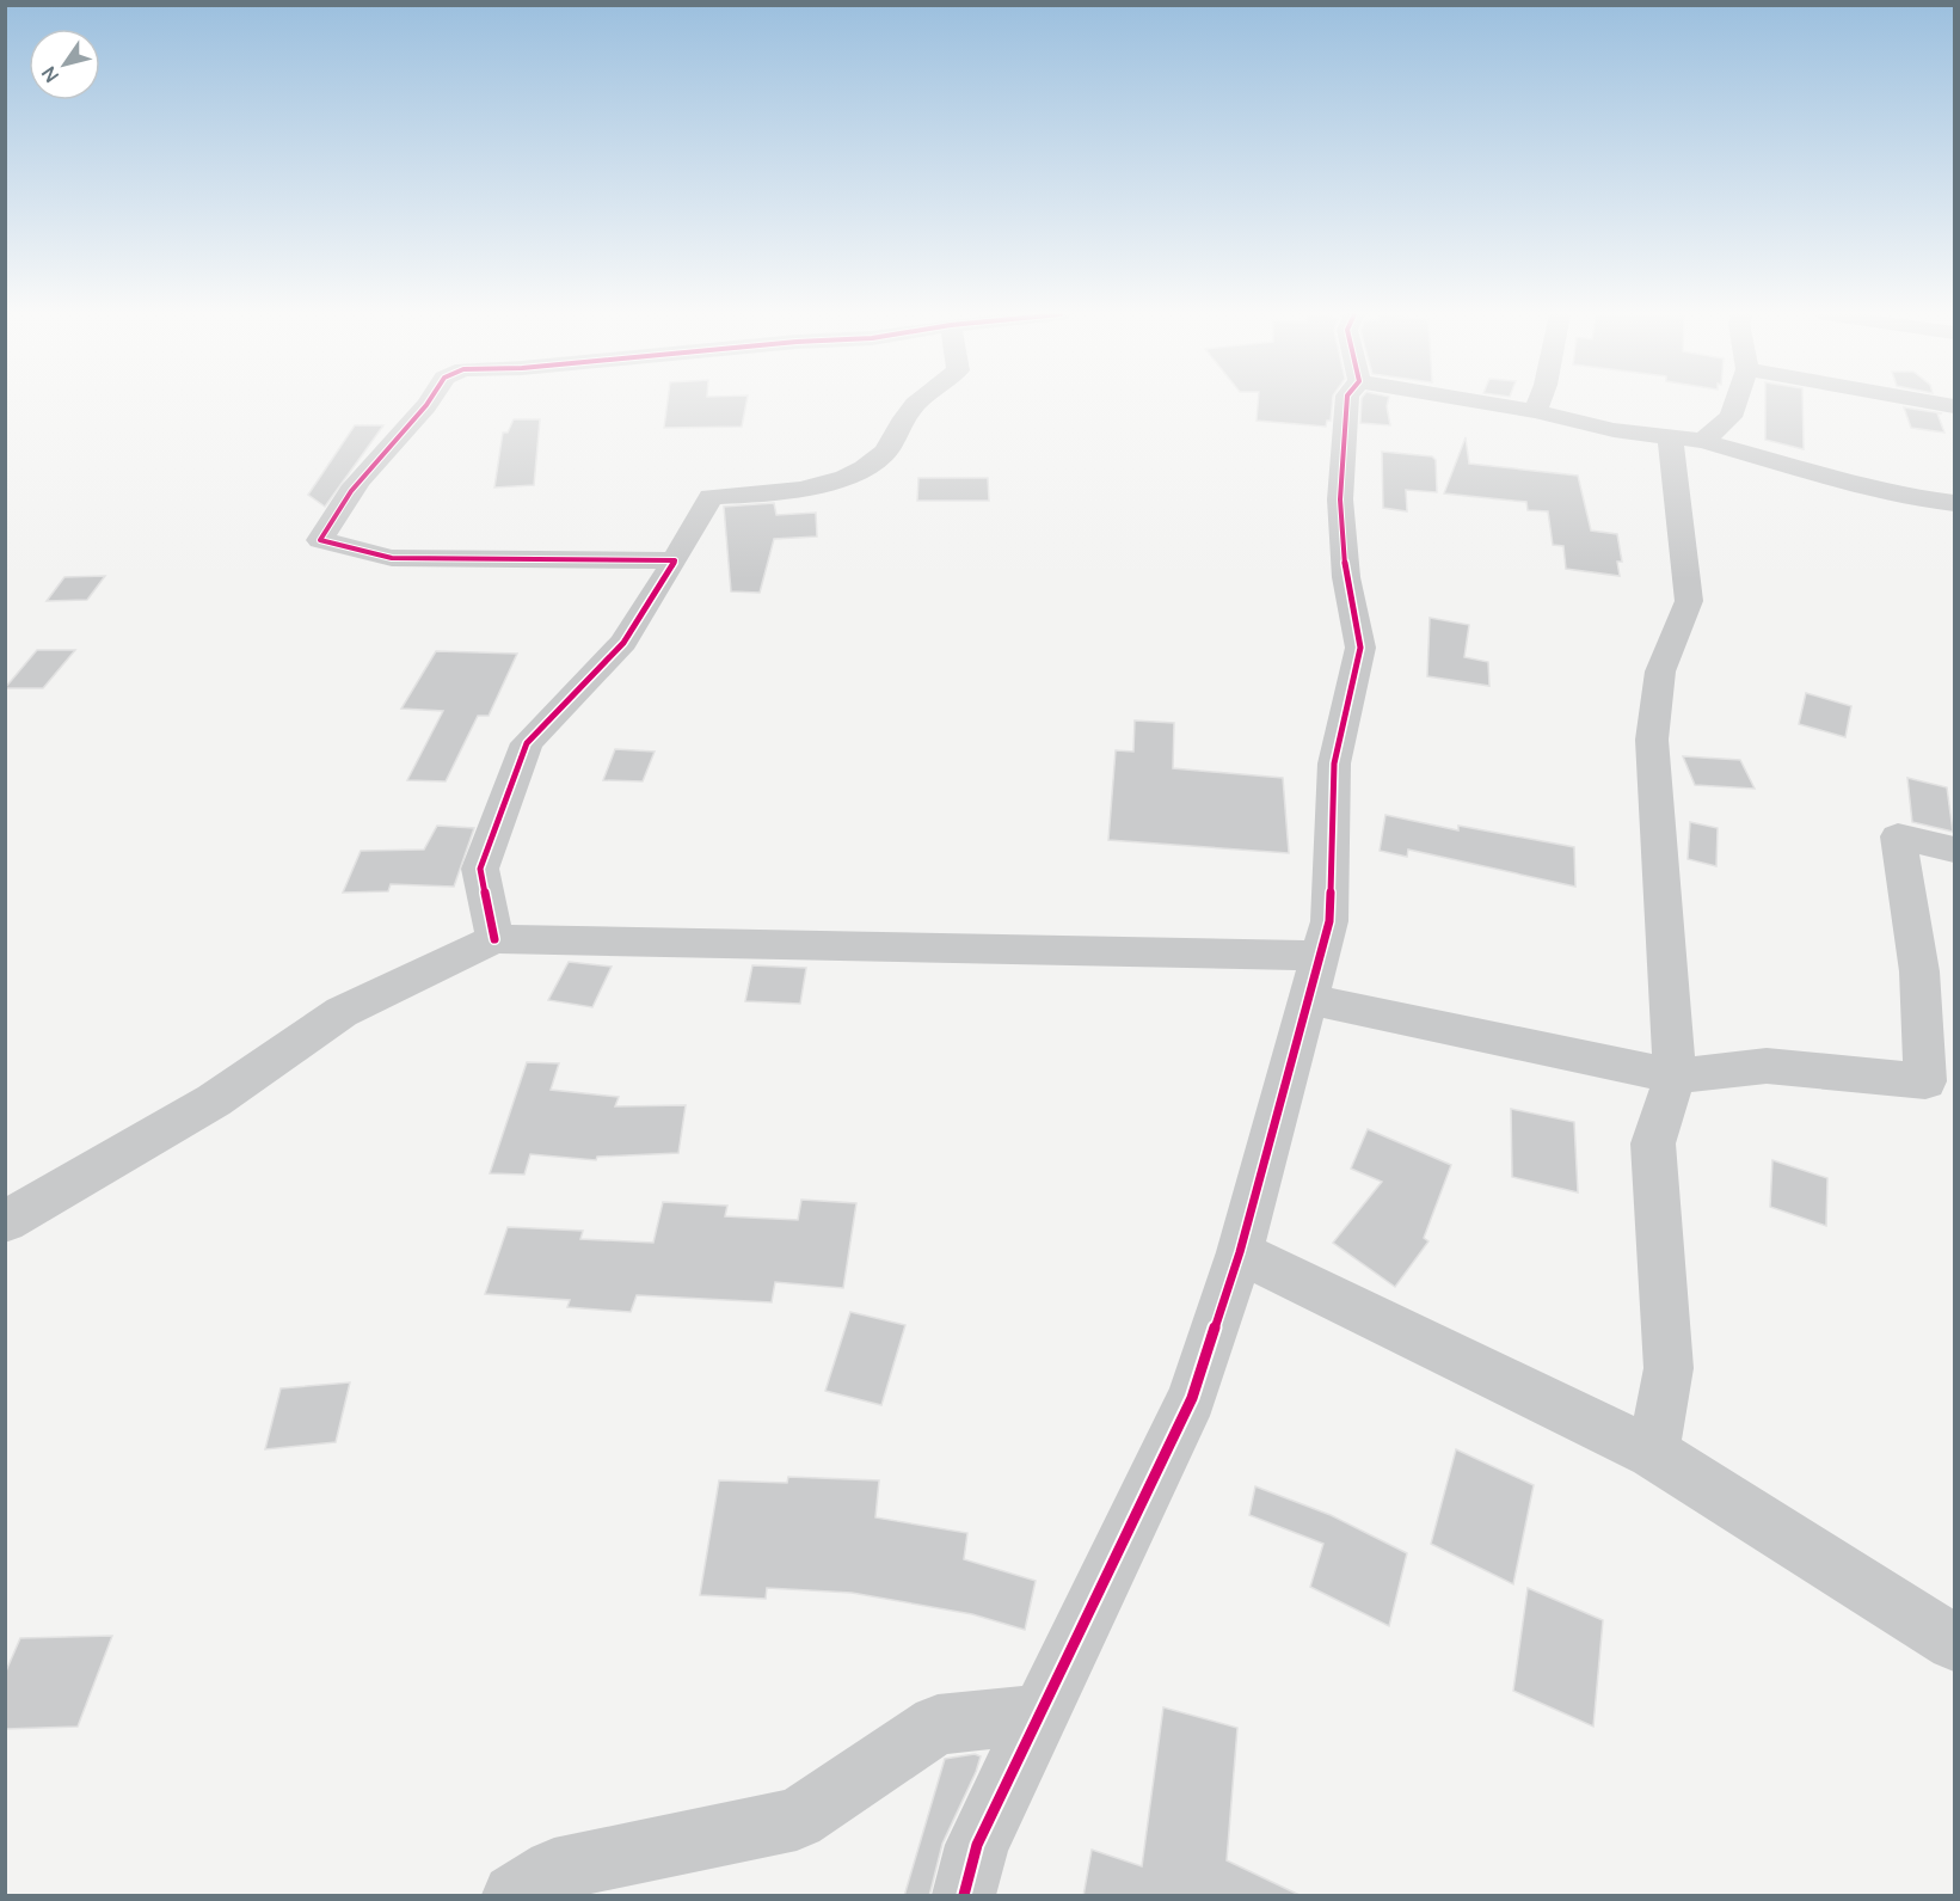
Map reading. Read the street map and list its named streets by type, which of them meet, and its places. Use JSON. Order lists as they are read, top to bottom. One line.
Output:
{"north":"bottom left"}
